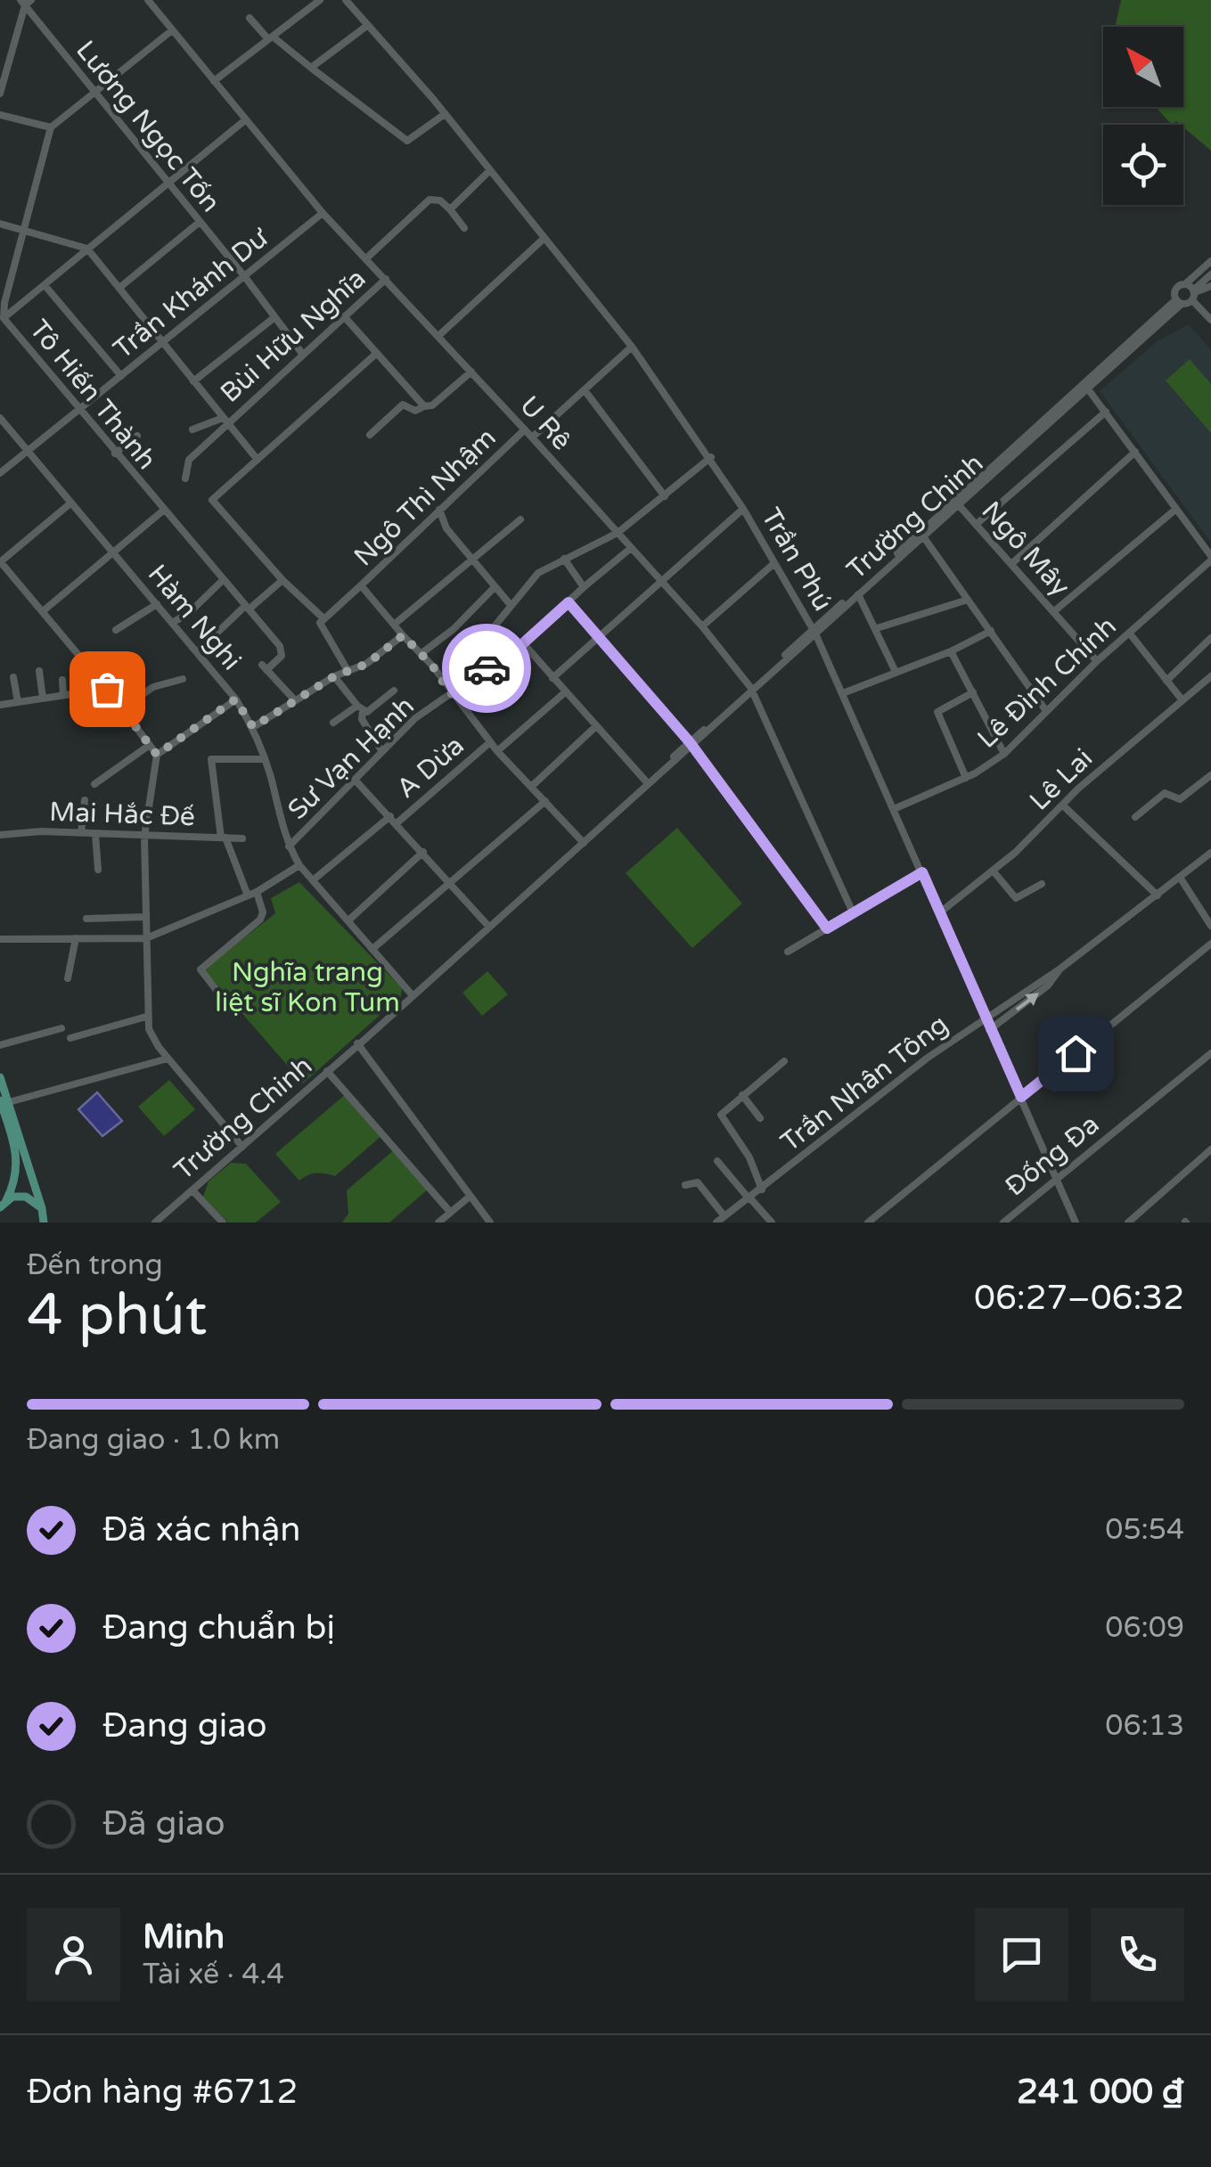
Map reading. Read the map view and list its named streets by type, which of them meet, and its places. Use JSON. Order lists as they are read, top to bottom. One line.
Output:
{"streets":{"street":["Lương Ngọc Tốn","Trần Khánh Dư","Bùi Hữu Nghĩa","Tô Hiến Thành","U Rê","Ngô Thì Nhậm","Trường Chinh","Ngô Mây","Trần Phú","Hàm Nghi","Lê Đình Chính","Sư Vạn Hạnh","A Dừa","Lê Lai","Mai Hắc Đế","Trần Nhân Tông","Đống Đa"]},"crossings":[["Lương Ngọc Tốn","Trần Khánh Dư"],["Lương Ngọc Tốn","Bùi Hữu Nghĩa"],["Trần Khánh Dư","Tô Hiến Thành"],["Trần Khánh Dư","U Rê"],["Trần Khánh Dư","Hàm Nghi"],["Bùi Hữu Nghĩa","U Rê"],["U Rê","Ngô Thì Nhậm"],["U Rê","Trường Chinh"],["U Rê","Sư Vạn Hạnh"],["Ngô Thì Nhậm","Trường Chinh"],["Ngô Thì Nhậm","Trần Phú"],["Ngô Thì Nhậm","Sư Vạn Hạnh"],["Ngô Thì Nhậm","A Dừa"],["Trường Chinh","Ngô Mây"],["Trường Chinh","Trần Phú"],["Trường Chinh","Hàm Nghi"],["Ngô Mây","Lê Đình Chính"],["Trần Phú","Lê Đình Chính"],["Trần Phú","Lê Lai"],["Trần Phú","Trần Nhân Tông"],["Trần Phú","Đống Đa"],["Hàm Nghi","Sư Vạn Hạnh"],["Hàm Nghi","A Dừa"]],"parks":["Nghĩa trang liệt sĩ Kon Tum"],"north":"top left","page":{"heading":["4 phút","Đến trong","06:27–06:32"],"panel":["Minh","Tài xế · 4.4","Đơn hàng #6712","241 000 ₫"],"bar":"Đang giao · 1.0 km","list":[["Đã xác nhận","05:54"],["Đang chuẩn bị","06:09"],["Đang giao","06:13"],"Đã giao"]}}
